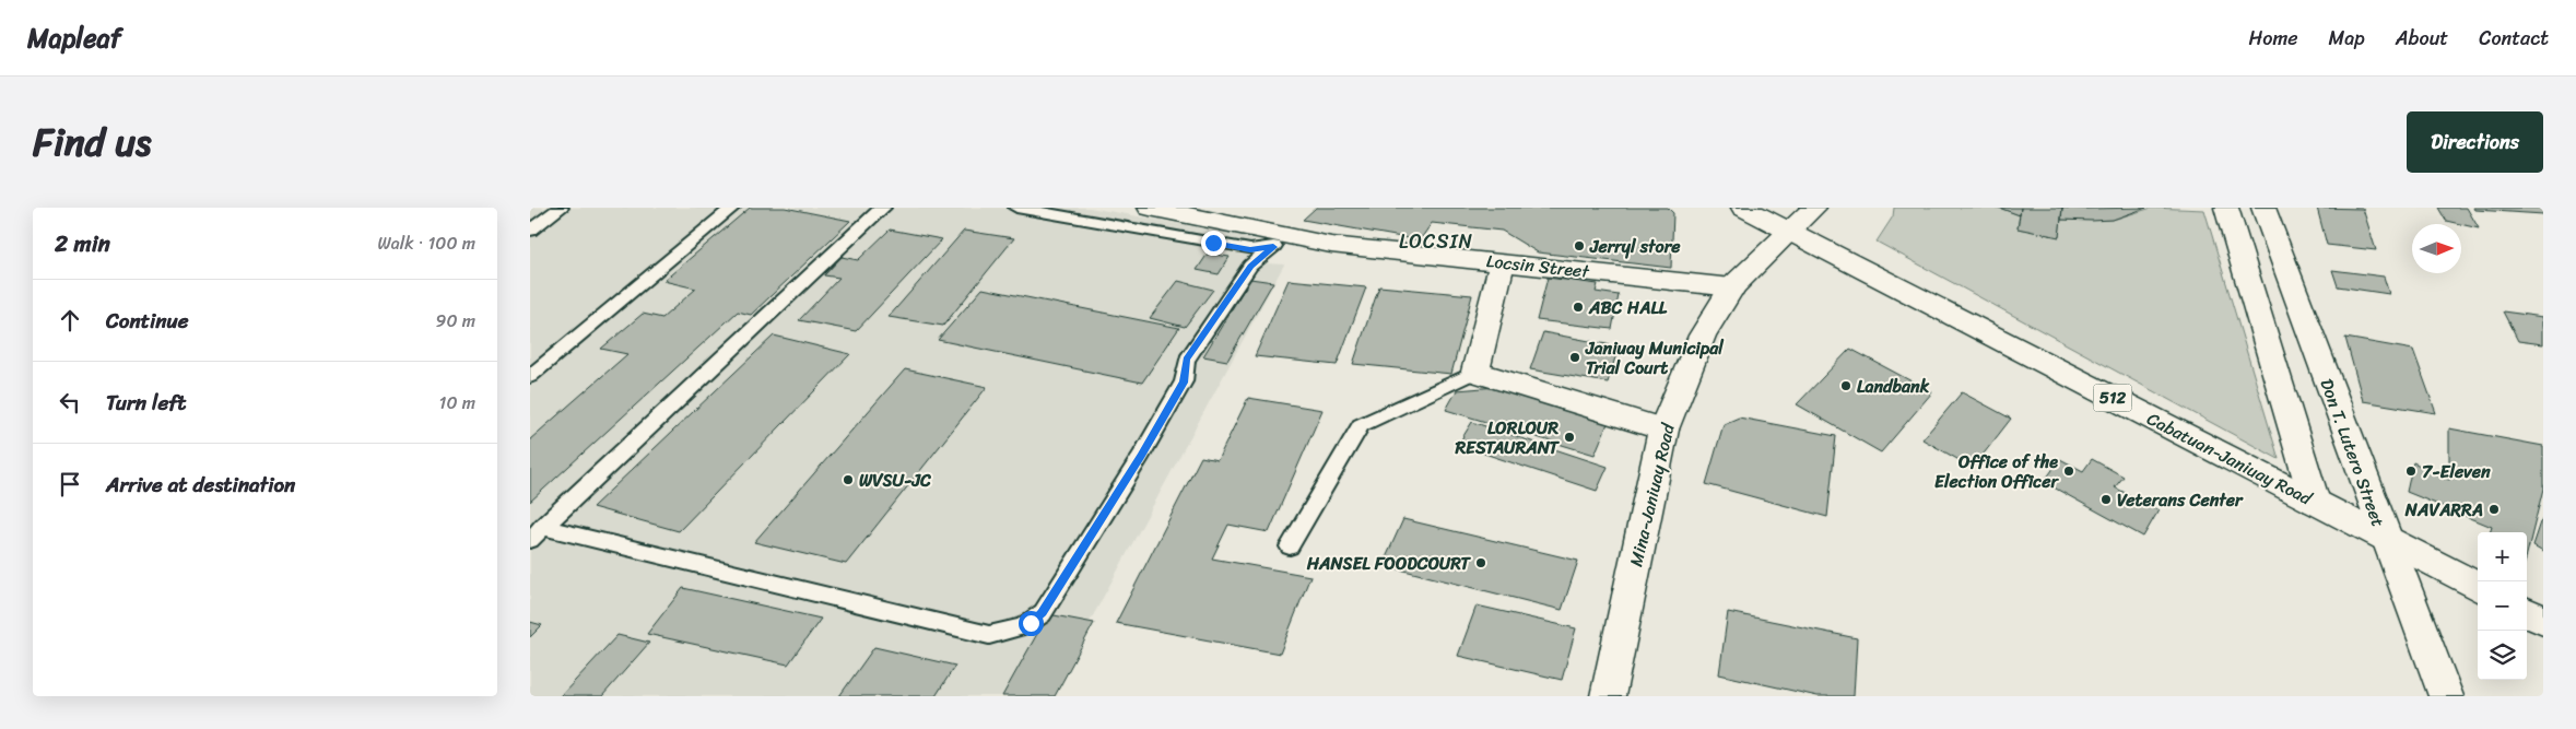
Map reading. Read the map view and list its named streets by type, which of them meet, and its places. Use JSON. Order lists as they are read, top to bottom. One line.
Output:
{"streets":{"street":["Locsin Street","512","Don T. Lutero Street","Cabatuan-Janiuay Road","Mina-Janiuay Road"]},"crossings":[["Locsin Street","Mina-Janiuay Road"],["Don T. Lutero Street","Cabatuan-Janiuay Road"],["Cabatuan-Janiuay Road","Mina-Janiuay Road"]],"districts":["LOCSIN"],"places":["Jerryl store","ABC HALL","Janiuay Municipal Trial Court","Landbank","LORLOUR RESTAURANT","Office of the Election Officer","7-Eleven","WVSU-JC","Veterans Center","NAVARRA","HANSEL FOODCOURT"],"north":"right","page":{"header":"Mapleaf","nav":["Home","Map","About","Contact"],"title":"Find us","buttons":"Directions","heading":["2 min","Walk · 100 m"],"list":[["Continue","90 m"],["Turn left","10 m"],"Arrive at destination"],"map_buttons":["+","−"]}}
